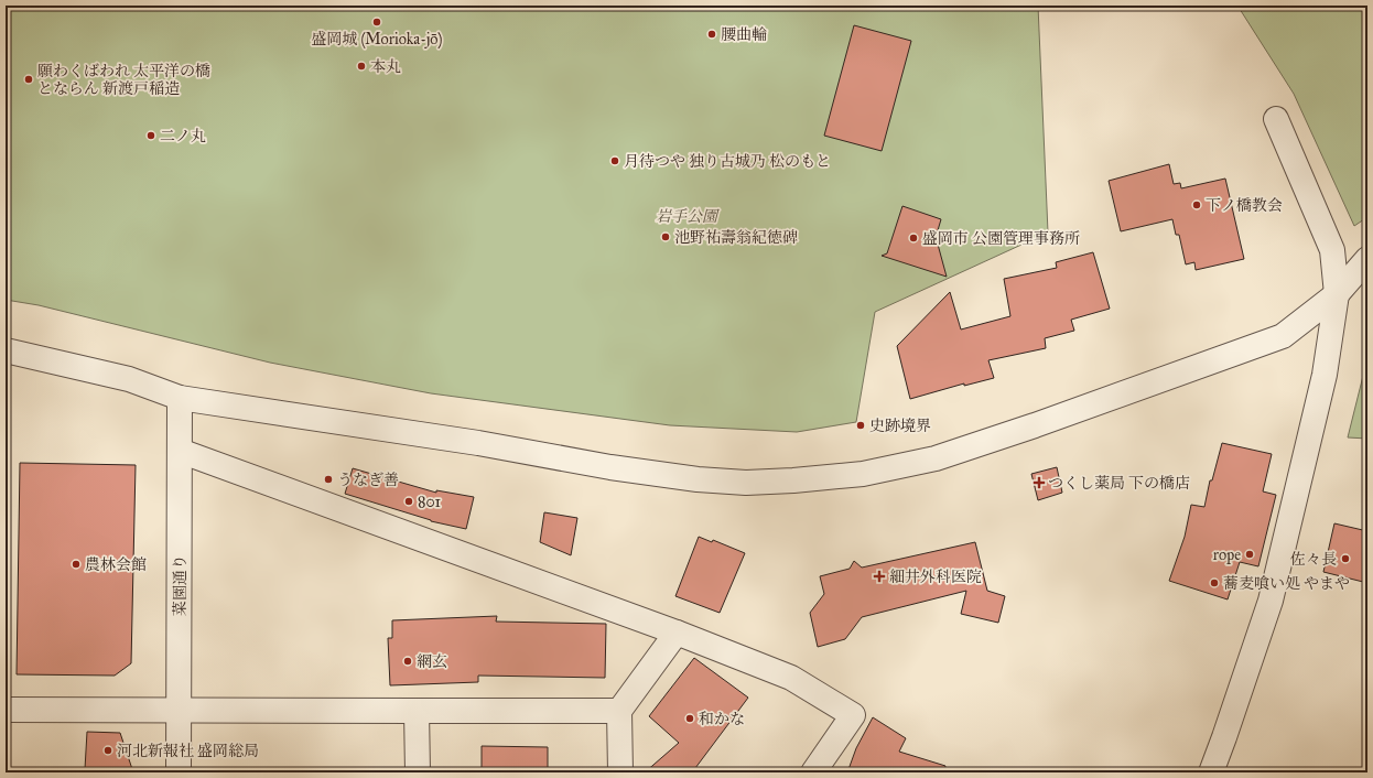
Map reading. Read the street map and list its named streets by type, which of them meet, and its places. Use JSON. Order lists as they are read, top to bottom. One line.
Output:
{"streets":{"street":["菜園通り"]},"parks":["岩手公園"],"places":{"other":["盛岡城 (Morioka-jō)","腰曲輪","本丸","願わくばわれ 太平洋の橋 とならん 新渡戸稲造","二ノ丸","月待つや 独り古城乃 松のもと","下ノ橋教会","池野祐壽翁紀徳碑","盛岡市 公園管理事務所","史跡境界","うなぎ善","801","rope","佐々長","農林会館","蕎麦喰い処 やまや","網玄","和かな","河北新報社 盛岡総局"],"health":["つくし薬局 下の橋店","細井外科医院"]}}
